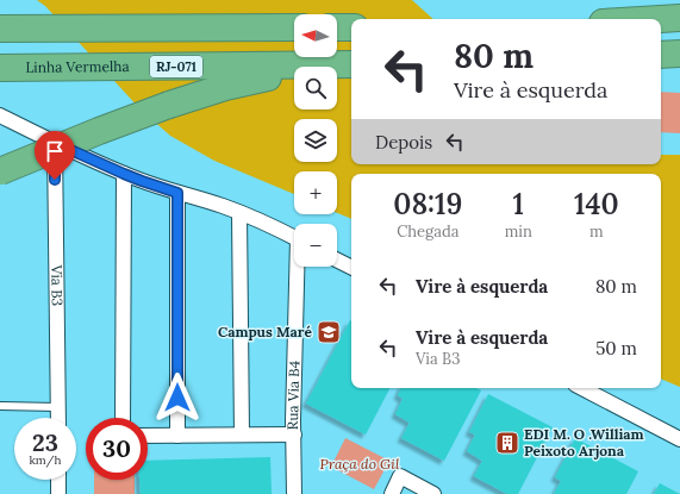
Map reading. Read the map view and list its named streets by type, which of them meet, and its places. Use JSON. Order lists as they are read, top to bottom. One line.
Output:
{"streets":{"highway":["Linha Vermelha","RJ-071"],"street":["Via B3","Rua Via B4"]},"parks":["Praça do Gil"],"places":{"school or university":["Campus Maré"],"building":["EDI M. O .William Peixoto Arjona"]},"north":"left","page":{"map_buttons":["+","−"],"turn":["80 m","Vire à esquerda"],"then":"Depois","eta":["08:19","Chegada","1","min","140","m"],"list":[{"name":"Vire à esquerda","value":"80 m"},{"name":"Vire à esquerda","note":"Via B3","value":"50 m"}],"speed":"23 km/h","limit":"30"}}
